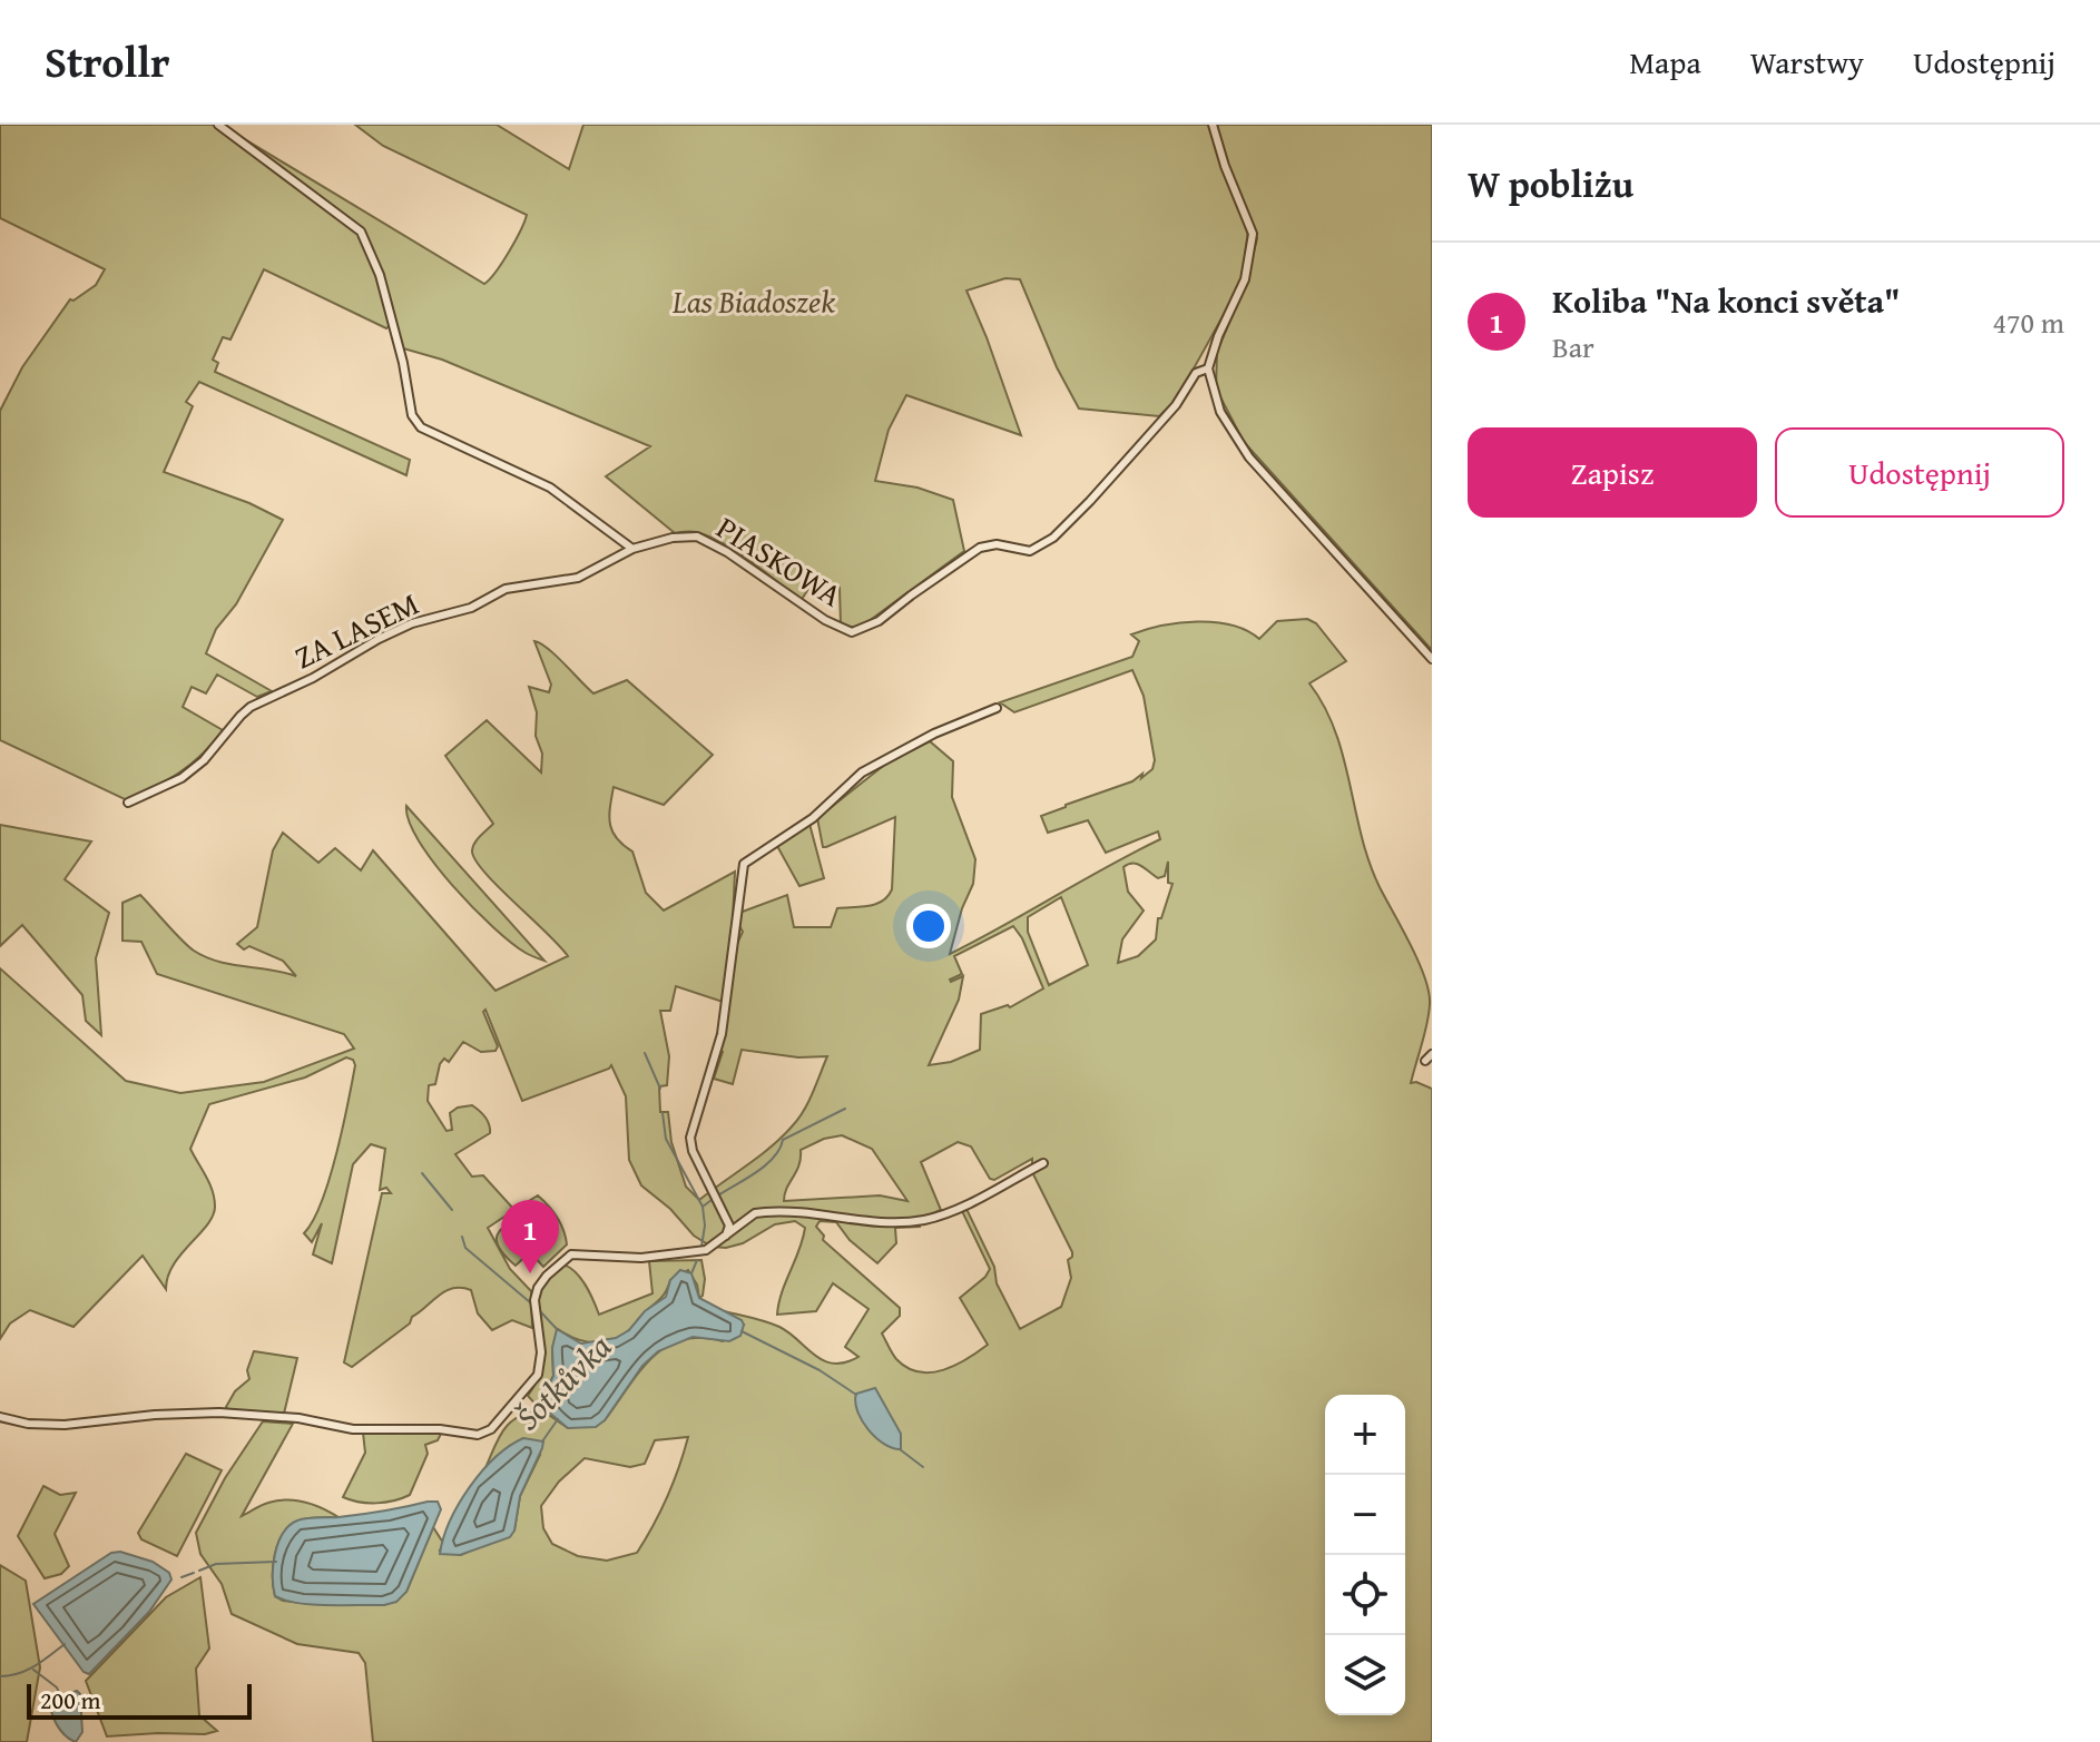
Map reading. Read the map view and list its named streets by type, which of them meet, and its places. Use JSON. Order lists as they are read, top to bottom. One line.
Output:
{"streets":{"street":["PIASKOWA","ZA LASEM"]},"crossings":[["PIASKOWA","ZA LASEM"]],"water":["Šotkůvka"],"parks":["Las Biadoszek"],"scale_bar":"200 m","page":{"header":"Strollr","nav":["Mapa","Warstwy","Udostępnij"],"heading":"W pobliżu","list":[{"mark":"1","name":"Koliba \"Na konci světa\"","note":"Bar","value":"470 m"}],"buttons":["Zapisz","Udostępnij"],"pins":"1","map_buttons":["+","−"],"scale":"200 m"}}
